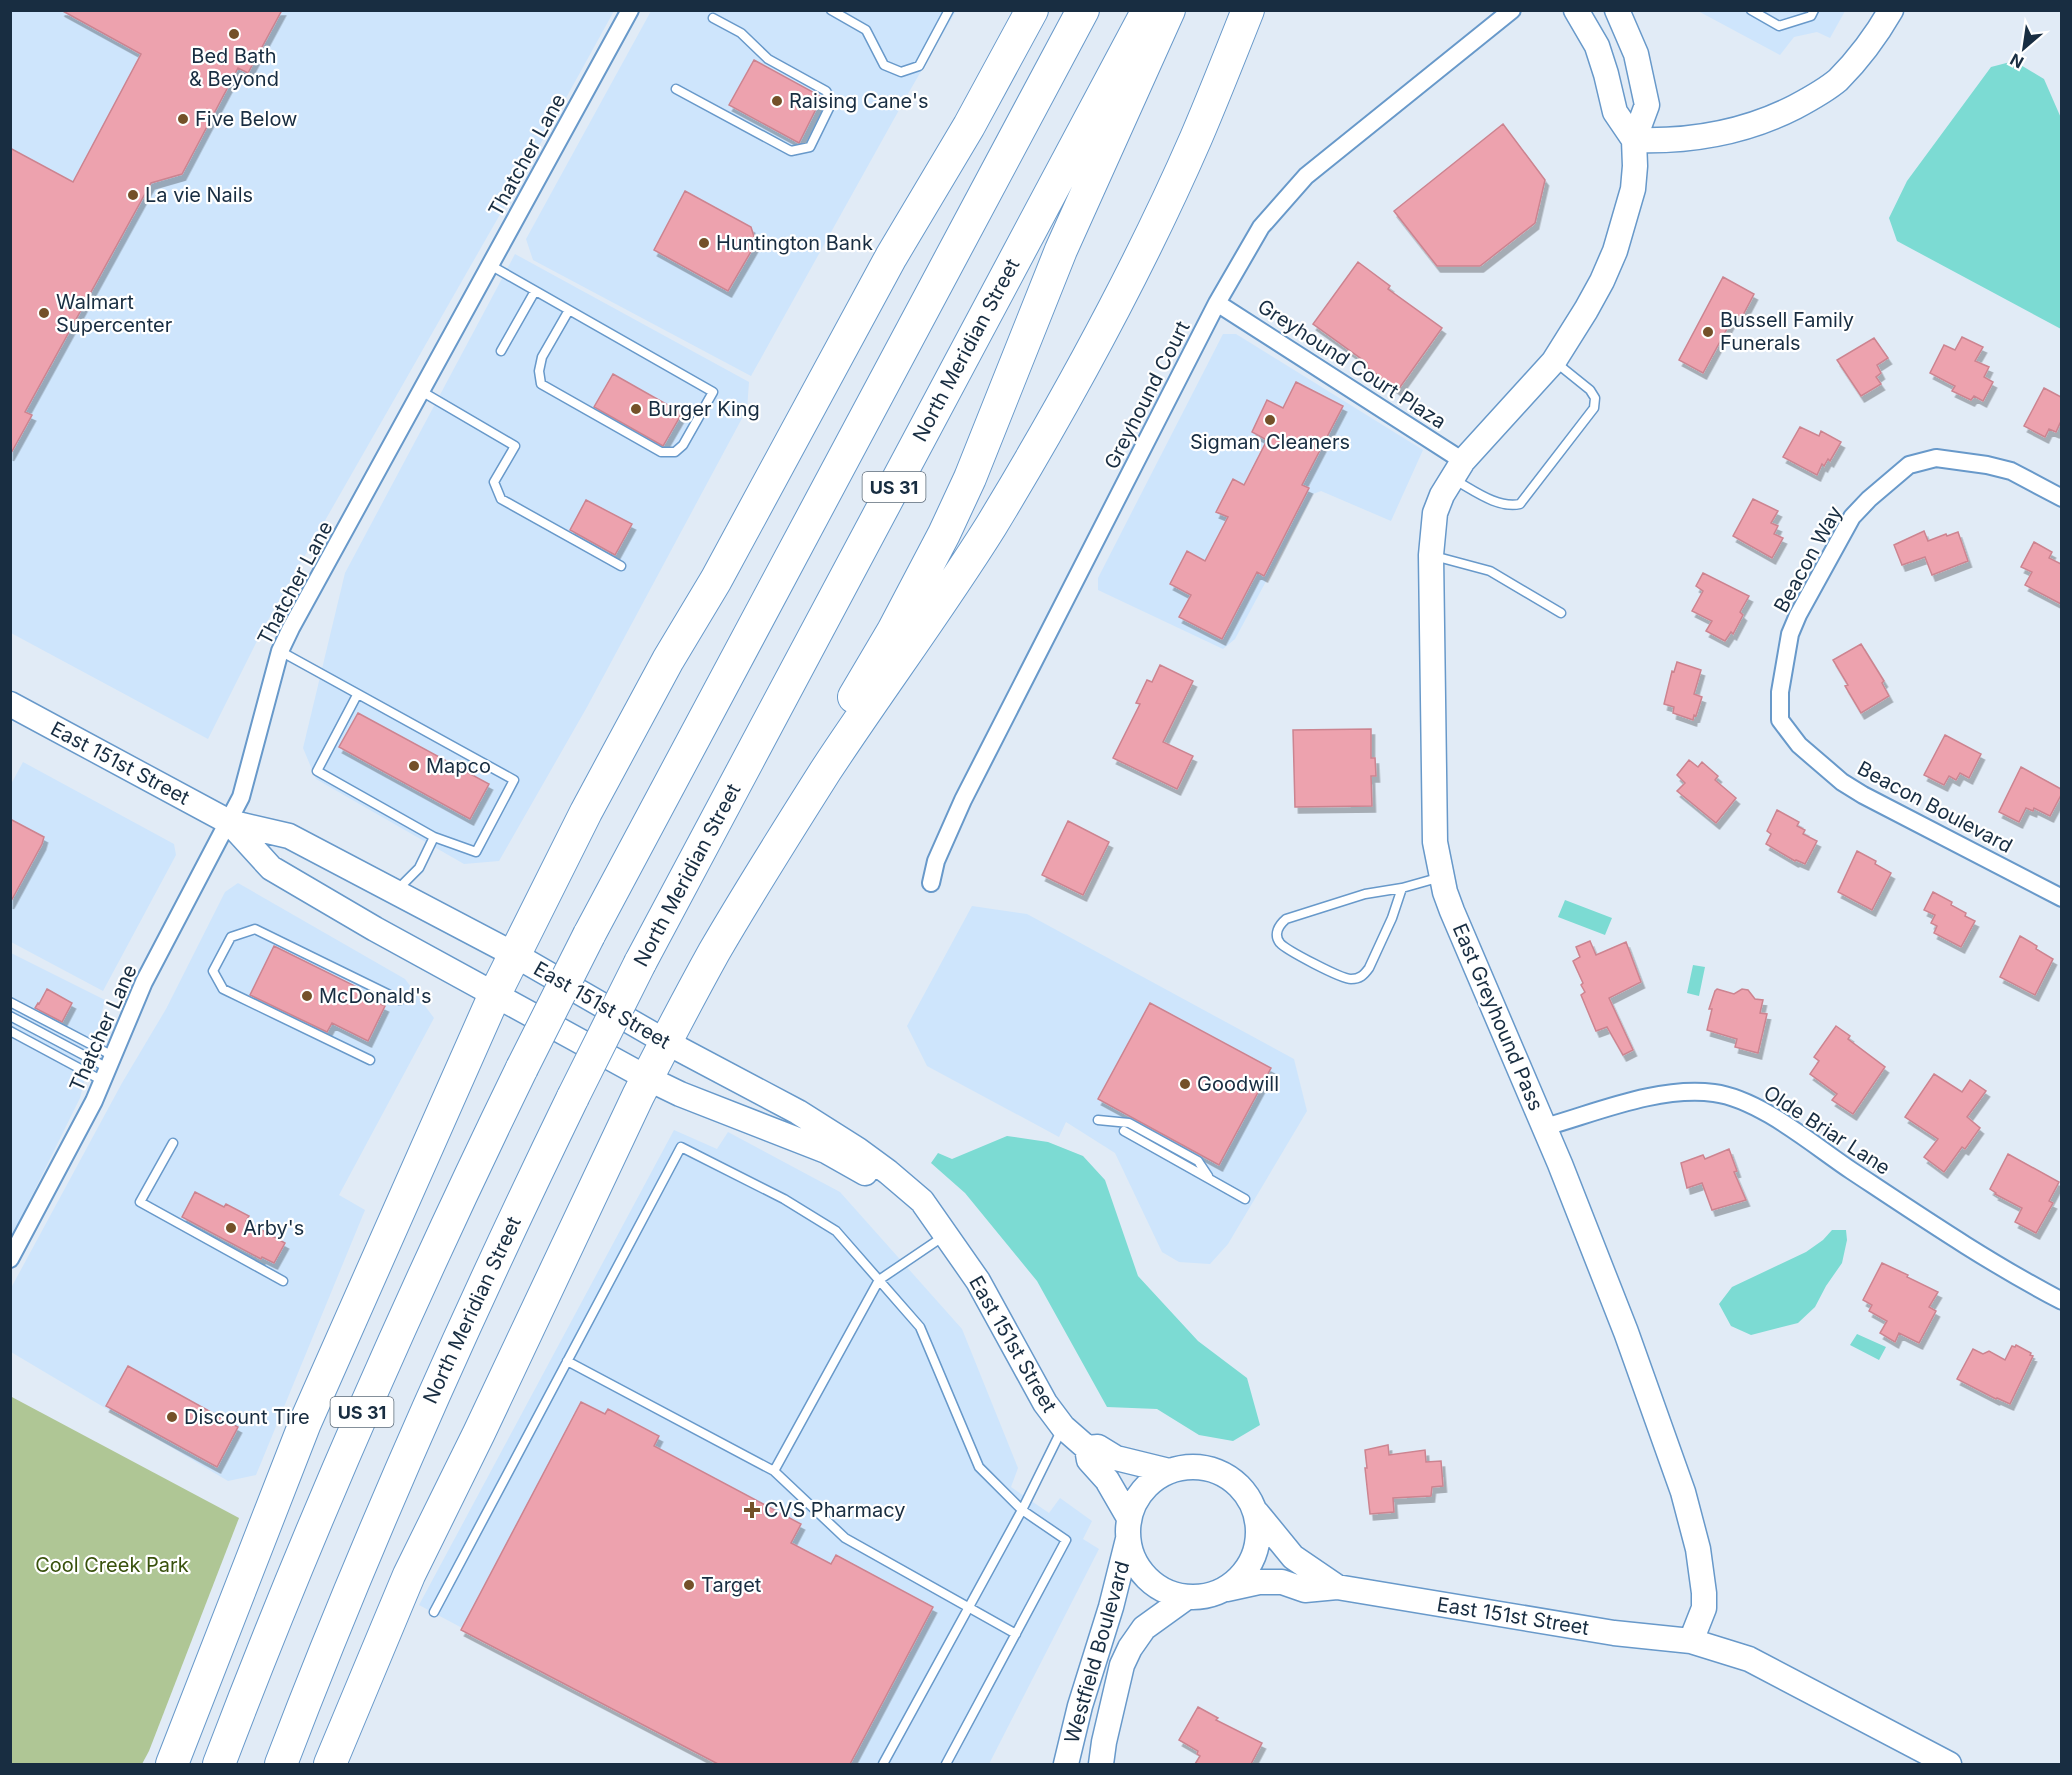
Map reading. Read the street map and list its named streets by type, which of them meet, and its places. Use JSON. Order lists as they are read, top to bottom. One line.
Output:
{"streets":{"highway":["North Meridian Street","US 31"],"street":["Thatcher Lane","Greyhound Court Plaza","Greyhound Court","Beacon Way","East 151st Street","Beacon Boulevard","East Greyhound Pass","Olde Briar Lane","Westfield Boulevard"]},"crossings":[["Thatcher Lane","East 151st Street"],["Greyhound Court Plaza","Greyhound Court"],["Greyhound Court Plaza","East Greyhound Pass"],["Beacon Way","Beacon Boulevard"],["East 151st Street","East Greyhound Pass"],["East 151st Street","Westfield Boulevard"],["East Greyhound Pass","Olde Briar Lane"]],"parks":["Cool Creek Park"],"places":{"other":["Bed Bath & Beyond","Raising Cane's","Five Below","La vie Nails","Huntington Bank","Walmart Supercenter","Bussell Family Funerals","Burger King","Sigman Cleaners","Mapco","McDonald's","Goodwill","Arby's","Discount Tire","Target"],"health":["CVS Pharmacy"]},"north":"bottom left"}
